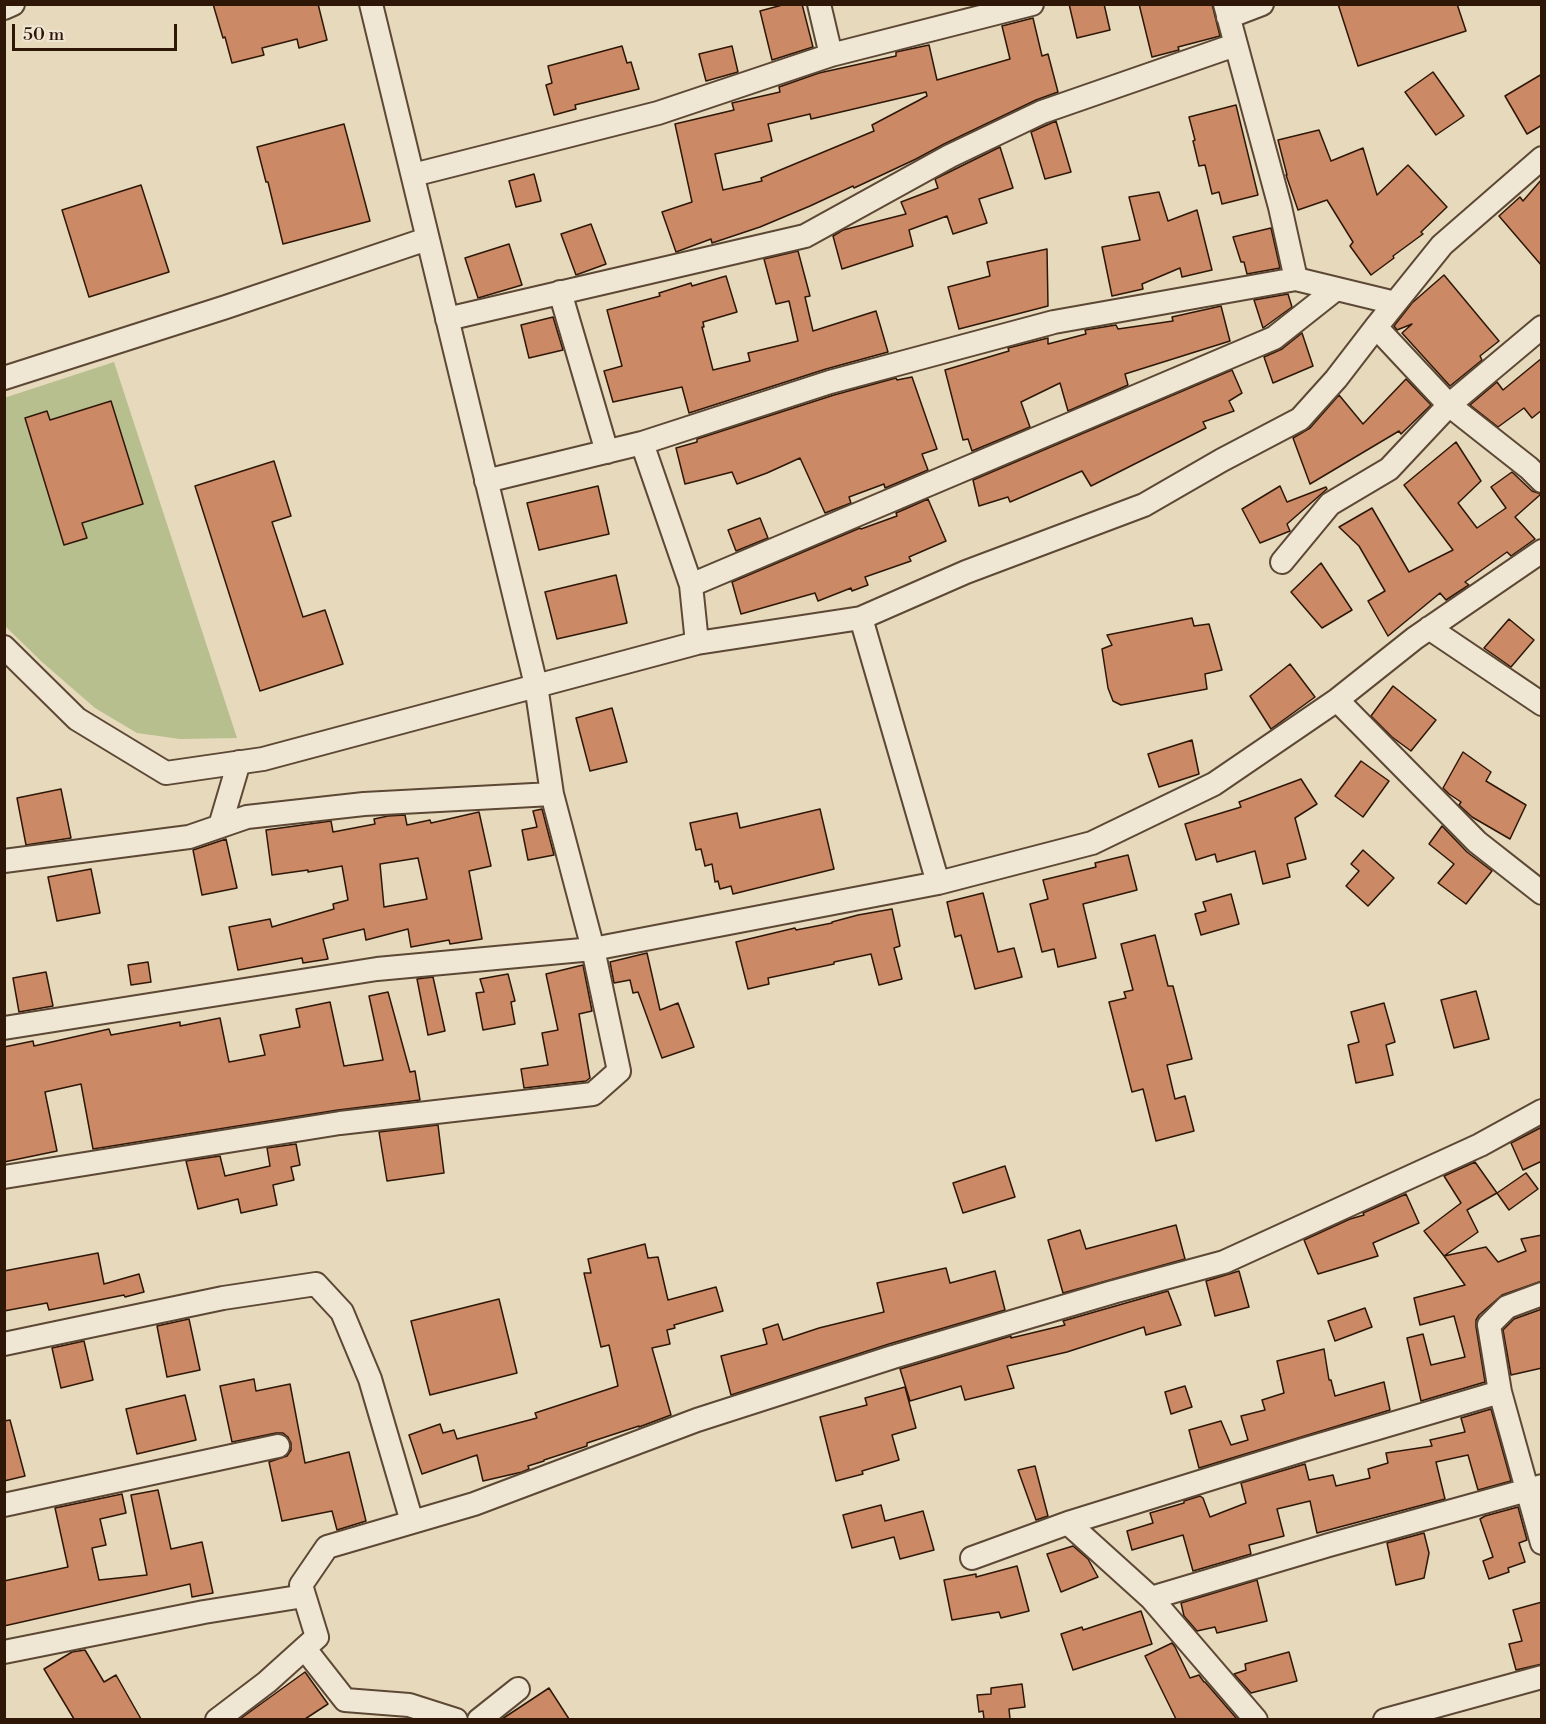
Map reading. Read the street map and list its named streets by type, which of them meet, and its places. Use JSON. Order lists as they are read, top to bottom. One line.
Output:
{"scale_bar":"50 m"}
